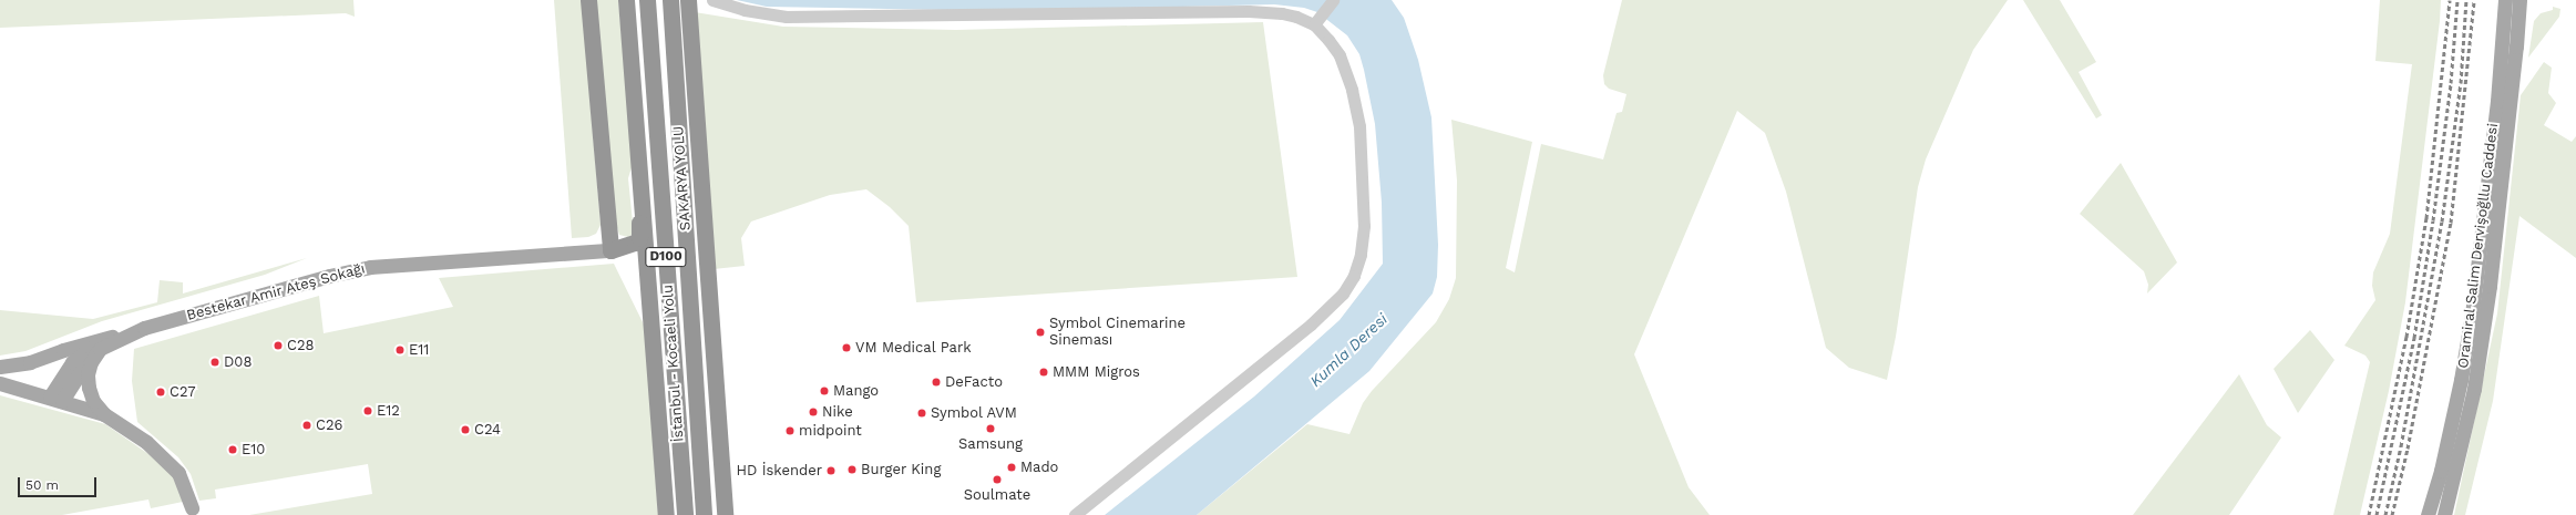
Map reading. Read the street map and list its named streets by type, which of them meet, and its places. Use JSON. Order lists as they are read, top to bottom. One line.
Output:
{"streets":{"highway":["SAKARYA YOLU","D100","İstanbul - Kocaeli Yolu"],"main road":["Oramiral Salim Dervişoğllu Caddesi","Bestekar Amir Ateş Sokağı"]},"water":["Kumla Deresi"],"places":["Symbol Cinemarine Sineması","C28","VM Medical Park","E11","D08","MMM Migros","DeFacto","Mango","C27","E12","Nike","Symbol AVM","C26","Samsung","C24","midpoint","E10","Mado","Burger King","HD İskender","Soulmate"],"scale_bar":"50 m"}
